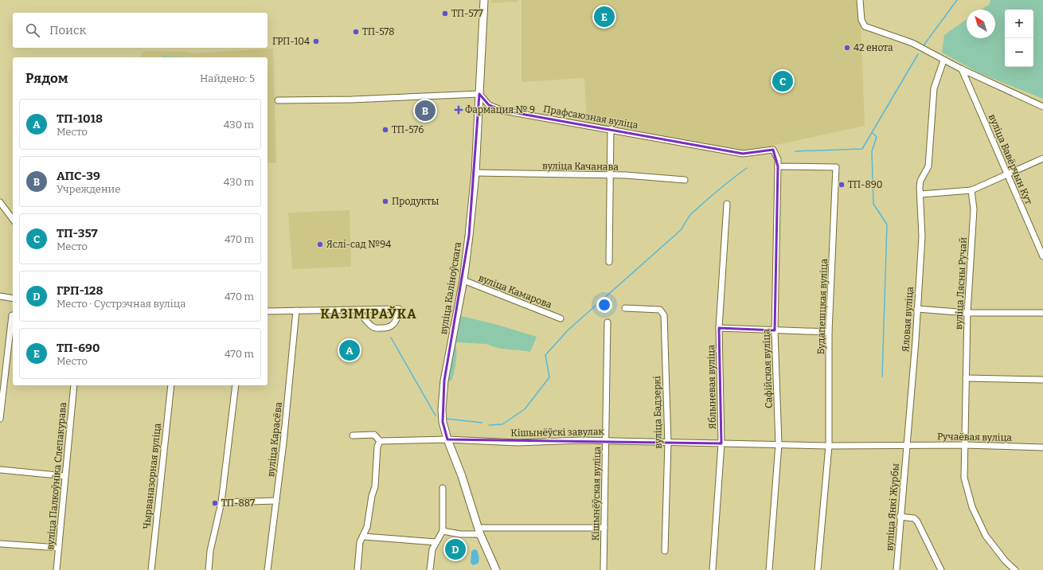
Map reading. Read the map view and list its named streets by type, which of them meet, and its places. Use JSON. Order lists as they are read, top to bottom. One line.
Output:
{"streets":{"main road":["вуліца Каліноўскага"],"street":["Прафсаюзная вуліца","вуліца Вавёрчын Кут","вуліца Качанава","вуліца Лясны Ручай","вуліца Камарова","Будапешцкая вуліца","Яловая вуліца","Сафійская вуліца","Яблыневая вуліца","вуліца Бадзеркі","Кішынёўскі завулак","Ручаёвая вуліца","вуліца Карасёва","вуліца Палкоўніка Слепакурава","Чырваназорная вуліца","Кішынёўская вуліца","вуліца Янкі Журбы"]},"crossings":[["Прафсаюзная вуліца","вуліца Каліноўскага"],["Прафсаюзная вуліца","Будапешцкая вуліца"],["Прафсаюзная вуліца","Сафійская вуліца"],["вуліца Качанава","вуліца Каліноўскага"],["вуліца Лясны Ручай","Ручаёвая вуліца"],["вуліца Каліноўскага","вуліца Камарова"],["вуліца Каліноўскага","Кішынёўскі завулак"],["Будапешцкая вуліца","Сафійская вуліца"],["Будапешцкая вуліца","Ручаёвая вуліца"],["Яловая вуліца","Ручаёвая вуліца"],["Яловая вуліца","вуліца Янкі Журбы"],["вуліца Бадзеркі","Кішынёўскі завулак"],["Кішынёўскі завулак","Кішынёўская вуліца"],["Ручаёвая вуліца","вуліца Янкі Журбы"]],"districts":["КАЗІМІРАЎКА"],"places":{"other":["ТП-577","ТП-578","ГРП-104","42 енота","ТП-576","ТП-890","Продукты","Яслі-сад №94","ТП-887"],"health":["Фармация № 9"]},"north":"top left","page":{"pins":["E","C","B","A","D"],"map_buttons":["+","−"],"search":"Поиск","heading":["Рядом","Найдено: 5"],"list":[{"mark":"A","name":"ТП-1018","note":"Место","value":"430 m"},{"mark":"B","name":"АПС-39","note":"Учреждение","value":"430 m"},{"mark":"C","name":"ТП-357","note":"Место","value":"470 m"},{"mark":"D","name":"ГРП-128","note":"Место · Сустрэчная вуліца","value":"470 m"},{"mark":"E","name":"ТП-690","note":"Место","value":"470 m"}]}}
